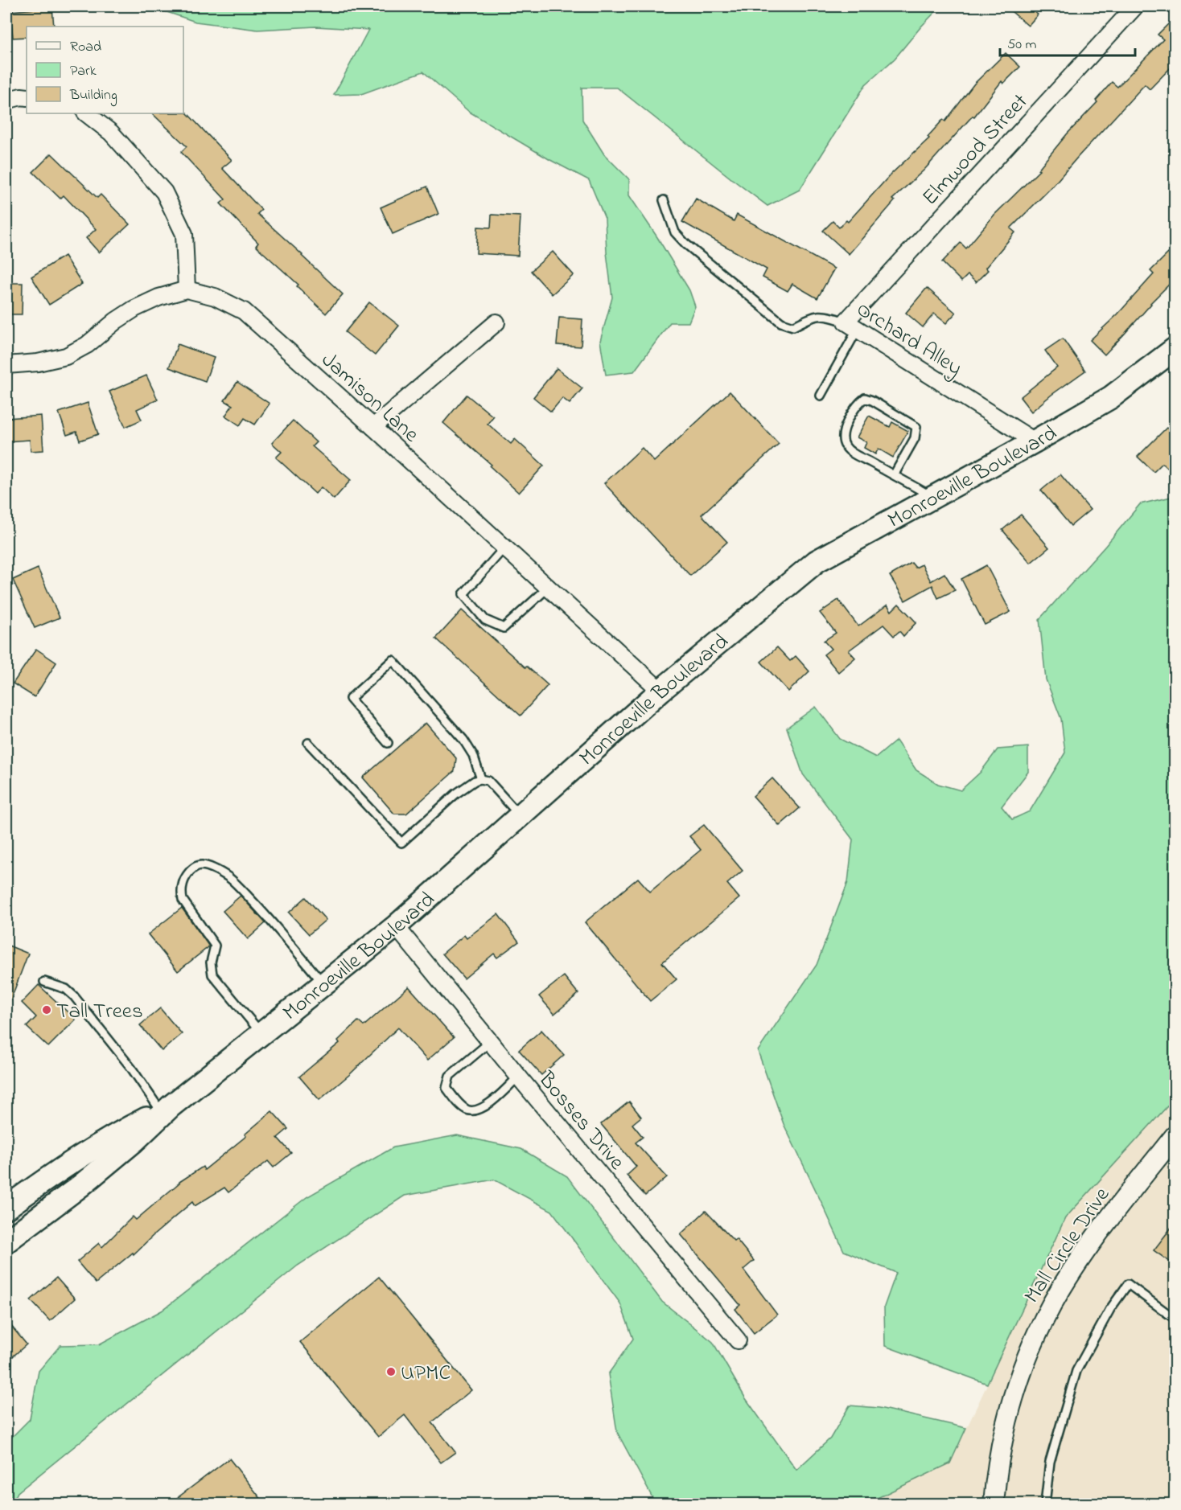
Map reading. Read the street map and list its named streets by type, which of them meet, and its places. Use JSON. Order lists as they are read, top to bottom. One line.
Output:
{"streets":{"main road":["Monroeville Boulevard"],"street":["Elmwood Street","Orchard Alley","Jamison Lane","Bosses Drive","Mall Circle Drive"]},"crossings":[["Elmwood Street","Orchard Alley"],["Orchard Alley","Monroeville Boulevard"],["Jamison Lane","Monroeville Boulevard"],["Monroeville Boulevard","Bosses Drive"]],"places":["Tall Trees","UPMC"],"legend":["Road","Park","Building"],"scale_bar":"50 m"}
